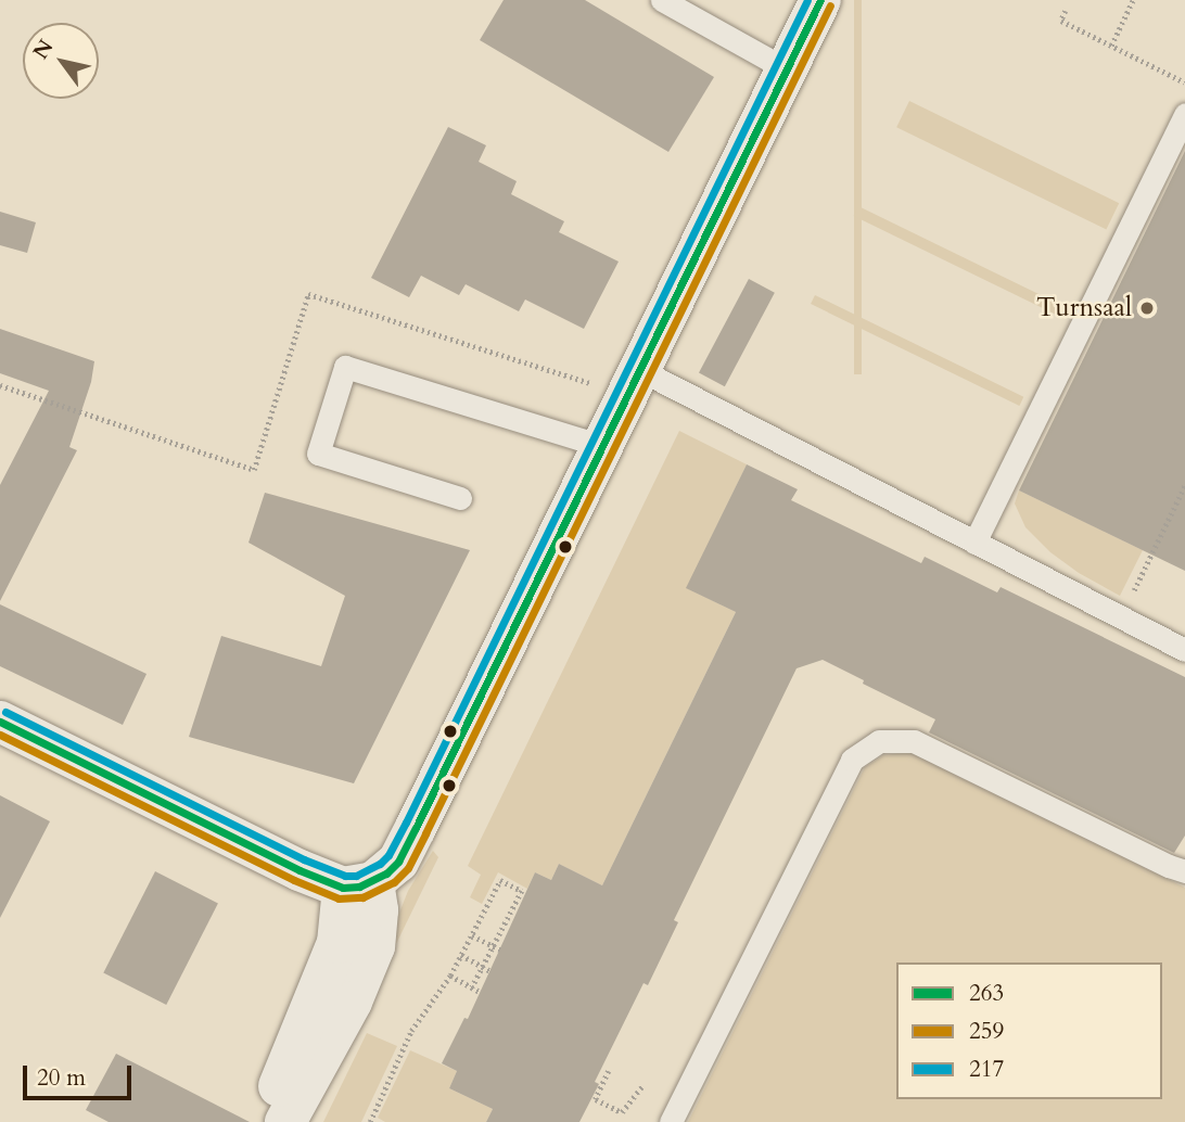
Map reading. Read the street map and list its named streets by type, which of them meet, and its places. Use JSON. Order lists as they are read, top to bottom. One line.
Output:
{"places":["Turnsaal"],"lines":["transit line 263","transit line 217","transit line 259"],"legend":["263","259","217"],"scale_bar":"20 m","north":"top left"}
